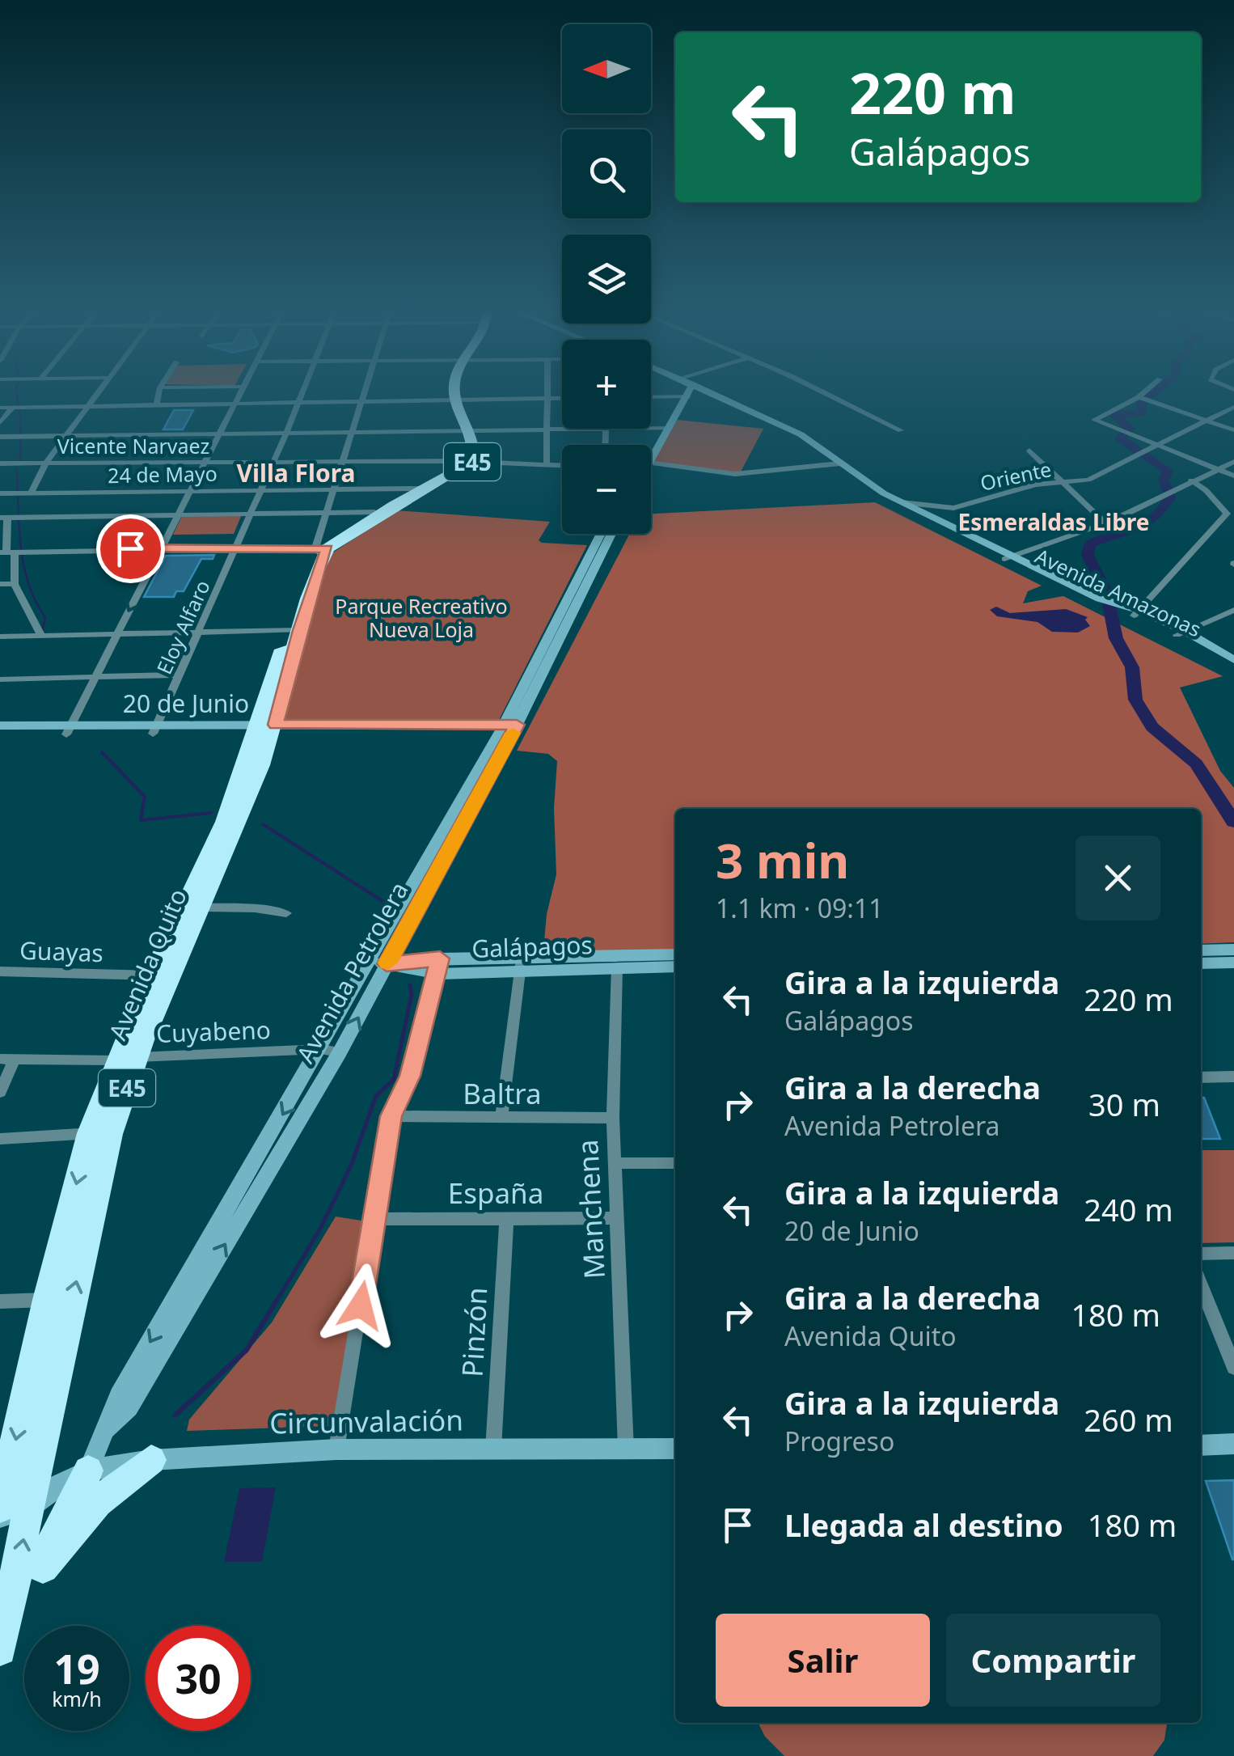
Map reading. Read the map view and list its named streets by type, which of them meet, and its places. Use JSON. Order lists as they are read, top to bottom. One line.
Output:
{"streets":{"highway":["E45","Avenida Quito"],"main road":["Avenida Amazonas","20 de Junio","Galápagos","Avenida Petrolera","Circunvalación"],"street":["Vicente Narvaez","24 de Mayo","Oriente","Eloy Alfaro","Guayas","Cuyabeno","Baltra","España","Manchena","Pinzón"]},"crossings":[["Vicente Narvaez","E45"],["Vicente Narvaez","Eloy Alfaro"],["E45","24 de Mayo"],["E45","Avenida Quito"],["24 de Mayo","Eloy Alfaro"],["Oriente","Avenida Amazonas"],["Eloy Alfaro","20 de Junio"],["20 de Junio","Avenida Quito"],["20 de Junio","Avenida Petrolera"],["Galápagos","Avenida Petrolera"],["Galápagos","Manchena"],["Guayas","Avenida Quito"],["Avenida Quito","Cuyabeno"],["Avenida Quito","Circunvalación"],["Avenida Petrolera","Cuyabeno"],["Avenida Petrolera","Circunvalación"],["Baltra","Manchena"],["España","Manchena"],["España","Pinzón"],["Manchena","Circunvalación"],["Pinzón","Circunvalación"]],"districts":["Villa Flora","Esmeraldas Libre"],"parks":["Parque Recreativo Nueva Loja"],"north":"left","page":{"map_buttons":["+","−"],"turn":["220 m","Galápagos"],"heading":["3 min","1.1 km · 09:11"],"list":[{"name":"Gira a la izquierda","note":"Galápagos","value":"220 m"},{"name":"Gira a la derecha","note":"Avenida Petrolera","value":"30 m"},{"name":"Gira a la izquierda","note":"20 de Junio","value":"240 m"},{"name":"Gira a la derecha","note":"Avenida Quito","value":"180 m"},{"name":"Gira a la izquierda","note":"Progreso","value":"260 m"},{"name":"Llegada al destino","value":"180 m"}],"buttons":["Salir","Compartir"],"speed":"19 km/h","limit":"30"}}
